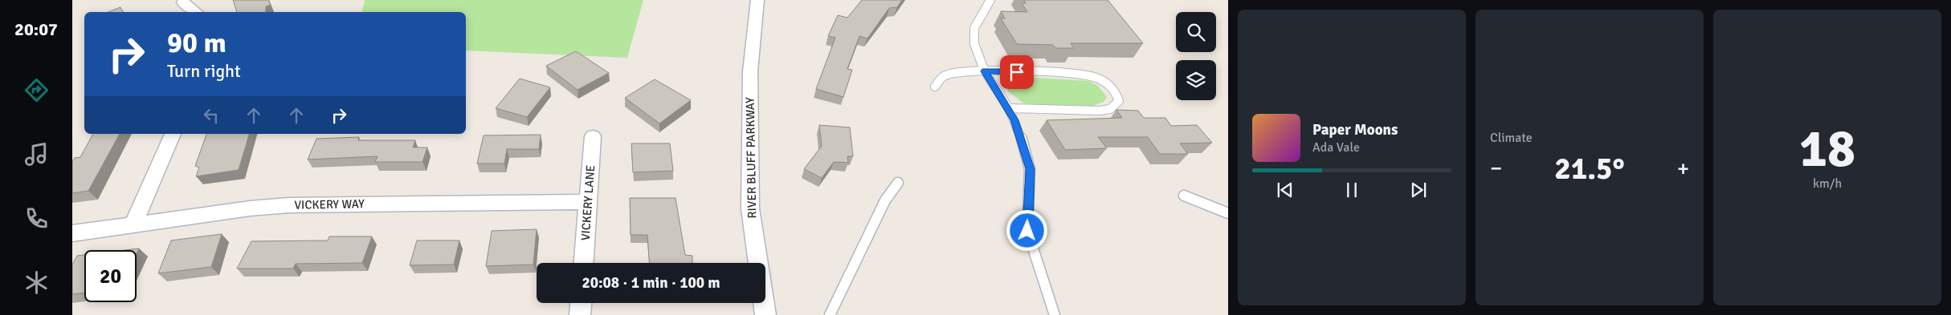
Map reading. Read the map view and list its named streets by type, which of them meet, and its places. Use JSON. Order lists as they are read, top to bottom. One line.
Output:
{"streets":{"street":["RIVER BLUFF PARKWAY","VICKERY LANE","VICKERY WAY"]},"crossings":[["VICKERY LANE","VICKERY WAY"]],"page":{"tabs":"20:07","tile":["Climate",["18","km/h"]],"turn":["90 m","Turn right"],"song":["Paper Moons","Ada Vale"],"heat":["−","21.5°","+"],"limit":"20","trip":"20:08 · 1 min · 100 m"}}
